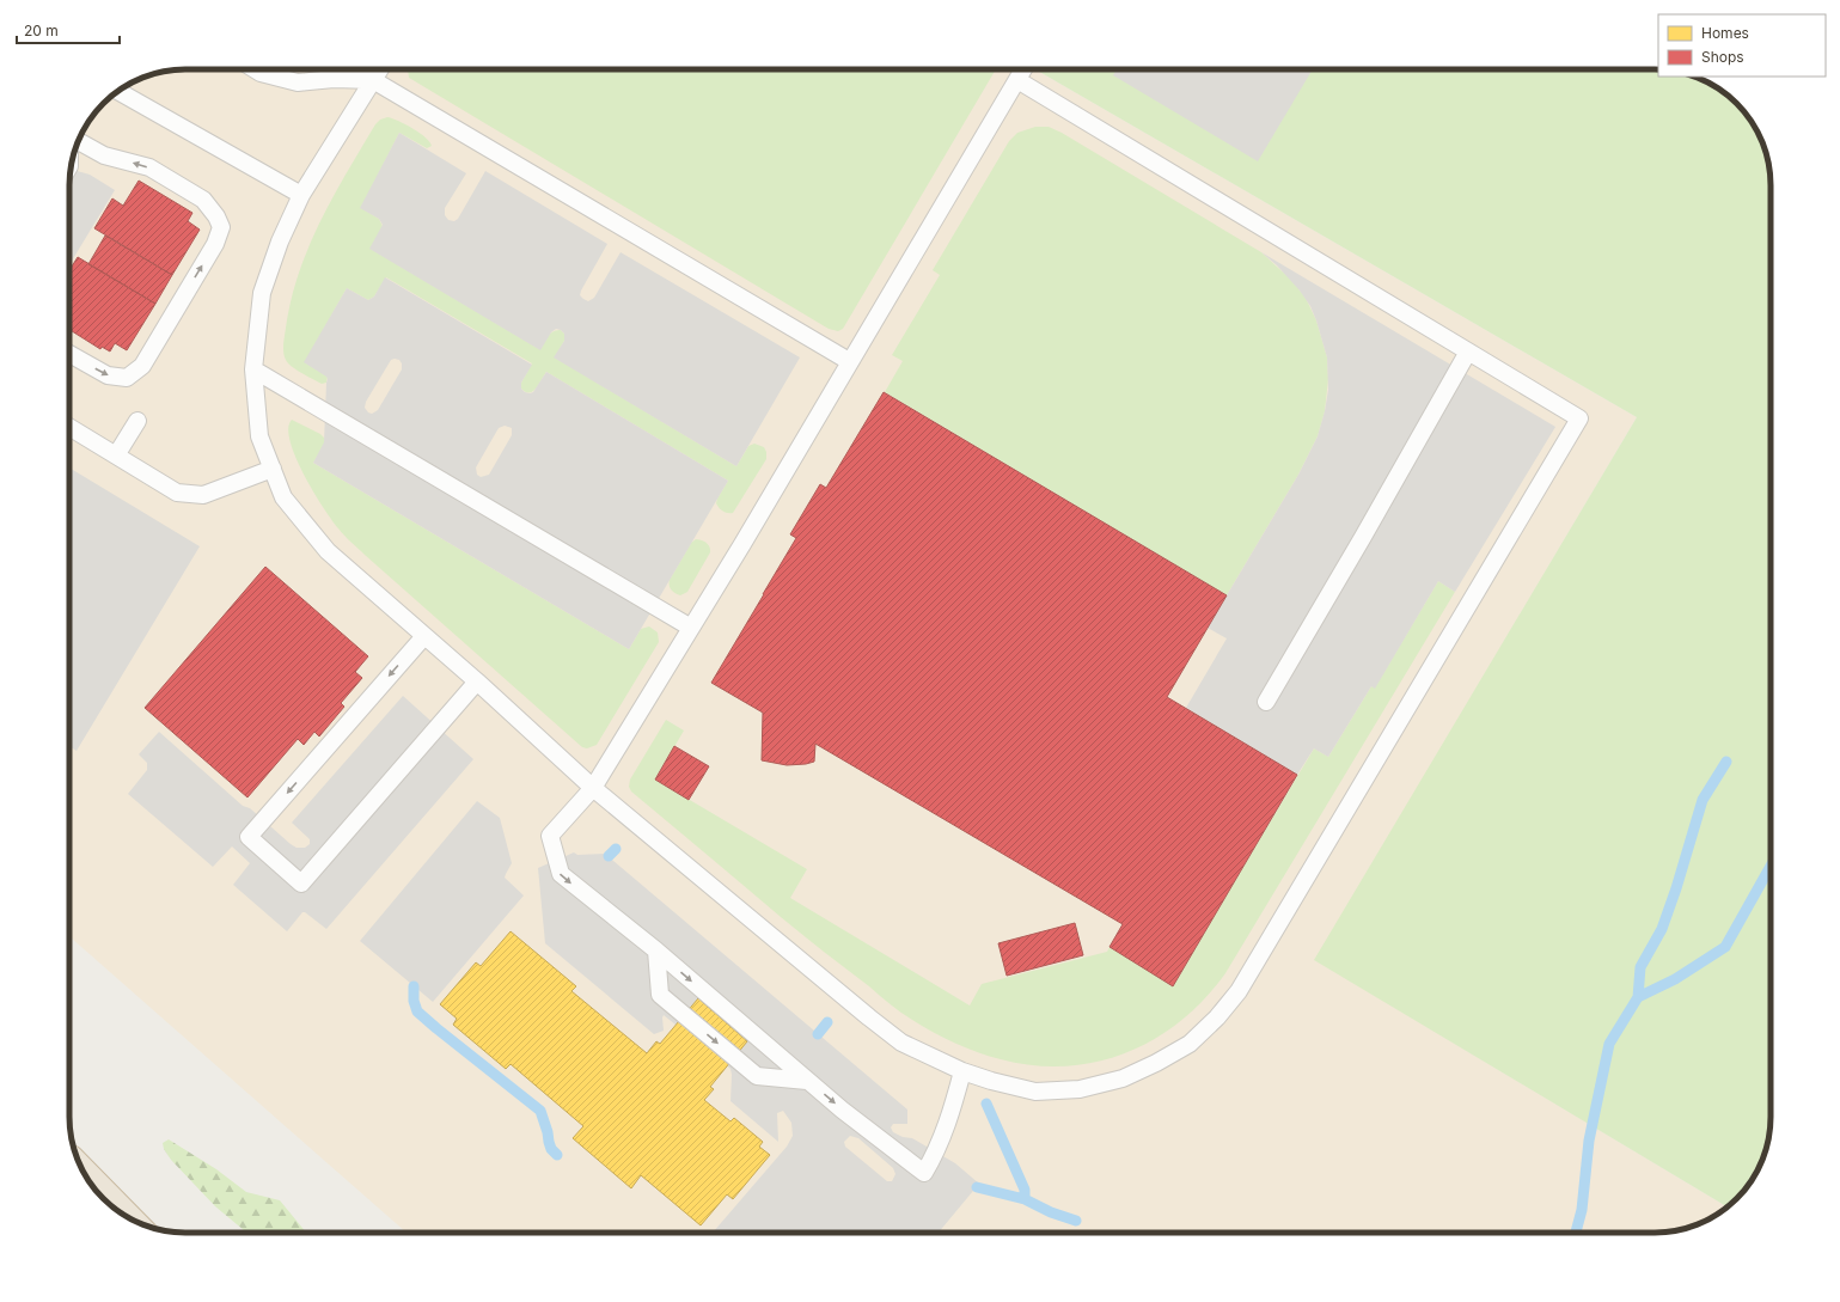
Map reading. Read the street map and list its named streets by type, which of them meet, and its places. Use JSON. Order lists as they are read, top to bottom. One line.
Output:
{"legend":["Homes","Shops"],"scale_bar":"20 m"}
